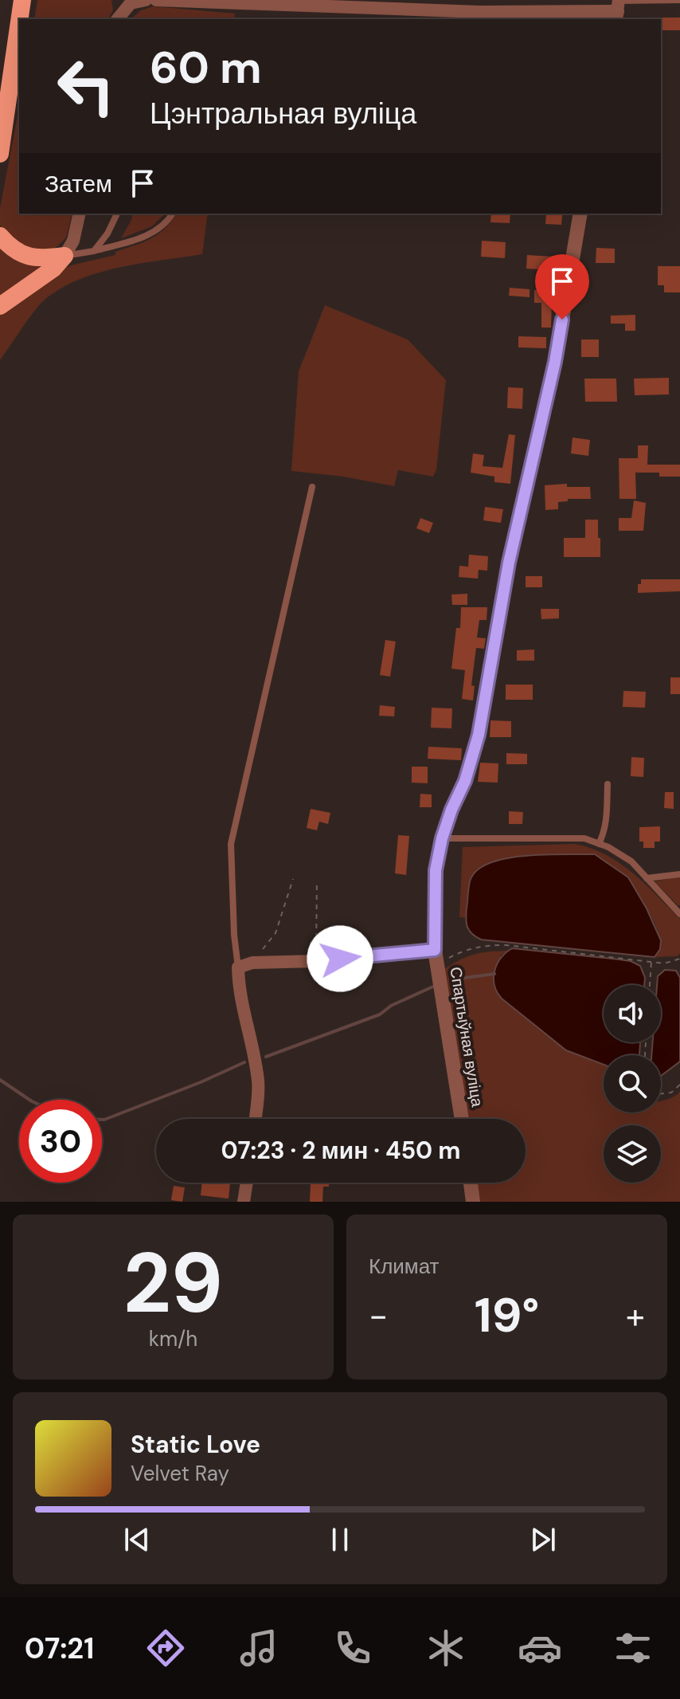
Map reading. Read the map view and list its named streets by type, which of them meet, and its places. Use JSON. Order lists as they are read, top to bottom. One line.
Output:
{"streets":{"street":["Спартыўная вуліца"]},"page":{"turn":["60 m","Цэнтральная вуліца"],"then":"Затем","limit":"30","trip":"07:23 · 2 мин · 450 m","tile":[["29","km/h"],"Климат"],"heat":["−","19°","+"],"song":["Static Love","Velvet Ray"],"tabs":"07:21"}}
